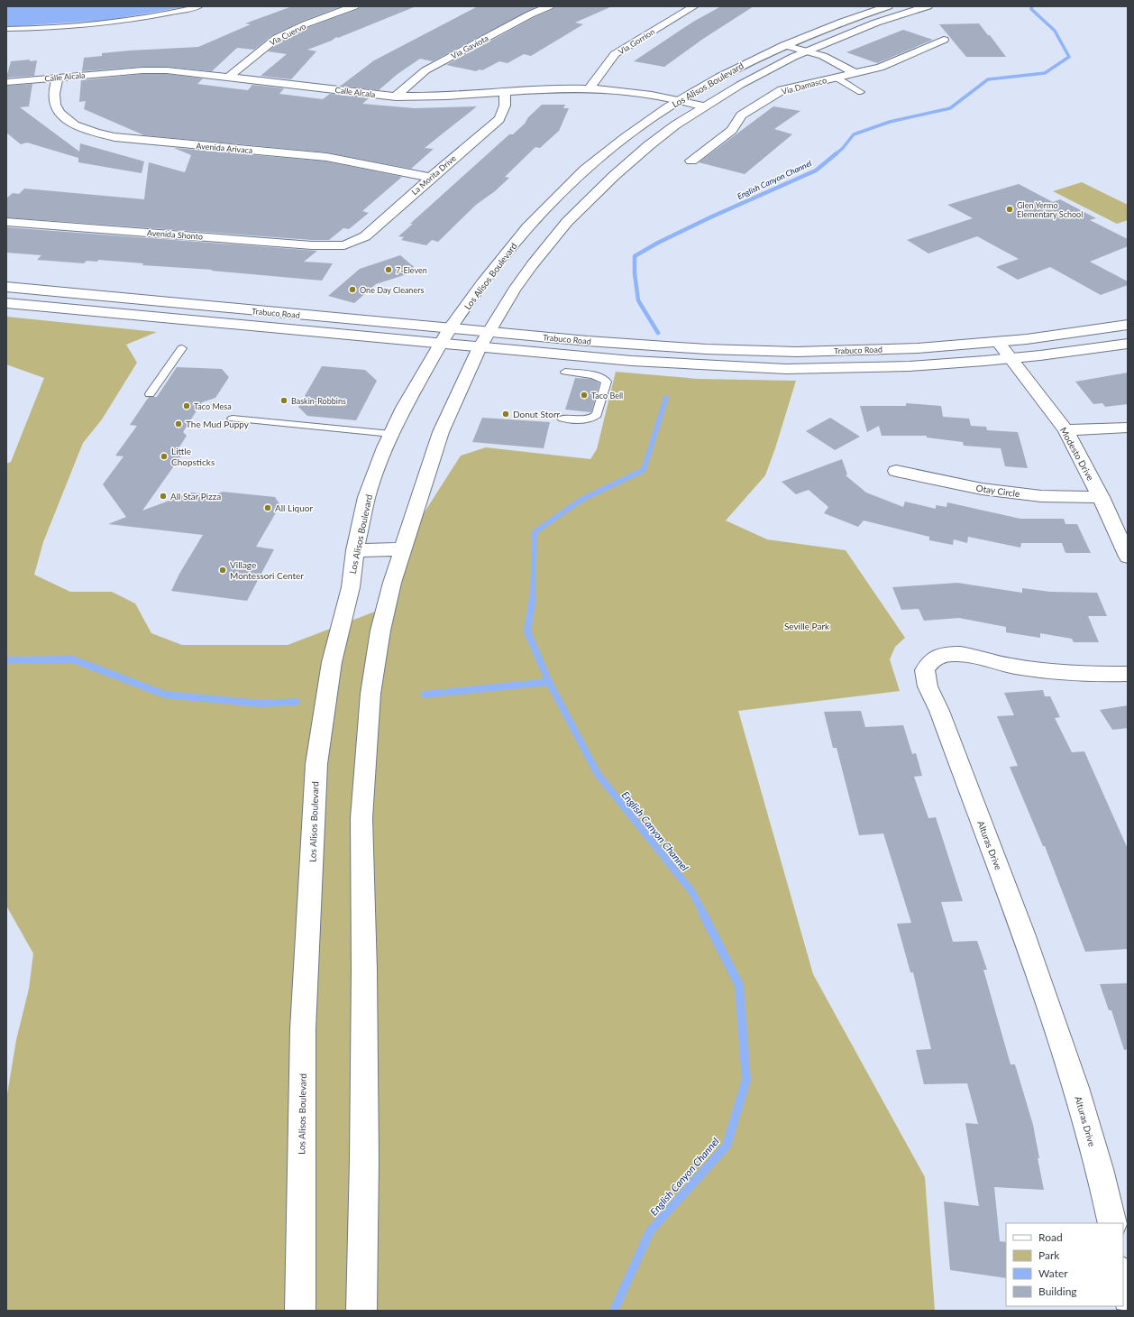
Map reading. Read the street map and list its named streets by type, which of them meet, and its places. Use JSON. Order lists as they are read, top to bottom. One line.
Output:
{"streets":{"main road":["Via Cuervo","Via Gorrion","Via Gaviota","Calle Alcala","Los Alisos Boulevard","Via Damasco","Avenida Arivaca","La Morita Drive","Avenida Shonto","Trabuco Road","Modesto Drive","Otay Circle","Alturas Drive"]},"crossings":[["Via Cuervo","Calle Alcala"],["Via Gorrion","Calle Alcala"],["Via Gaviota","Calle Alcala"],["Calle Alcala","Los Alisos Boulevard"],["Calle Alcala","Avenida Arivaca"],["Calle Alcala","La Morita Drive"],["Los Alisos Boulevard","Trabuco Road"],["Avenida Arivaca","La Morita Drive"],["La Morita Drive","Avenida Shonto"],["Trabuco Road","Modesto Drive"],["Modesto Drive","Otay Circle"]],"water":["English Canyon Channel"],"parks":["Seville Park"],"places":["Glen Yermo Elementary School","7-Eleven","One Day Cleaners","Taco Bell","Baskin-Robbins","Taco Mesa","Donut Storr","The Mud Puppy","Little Chopsticks","All Star Pizza","All Liquor","Village Montessori Center"],"legend":["Road","Park","Water","Building"]}
